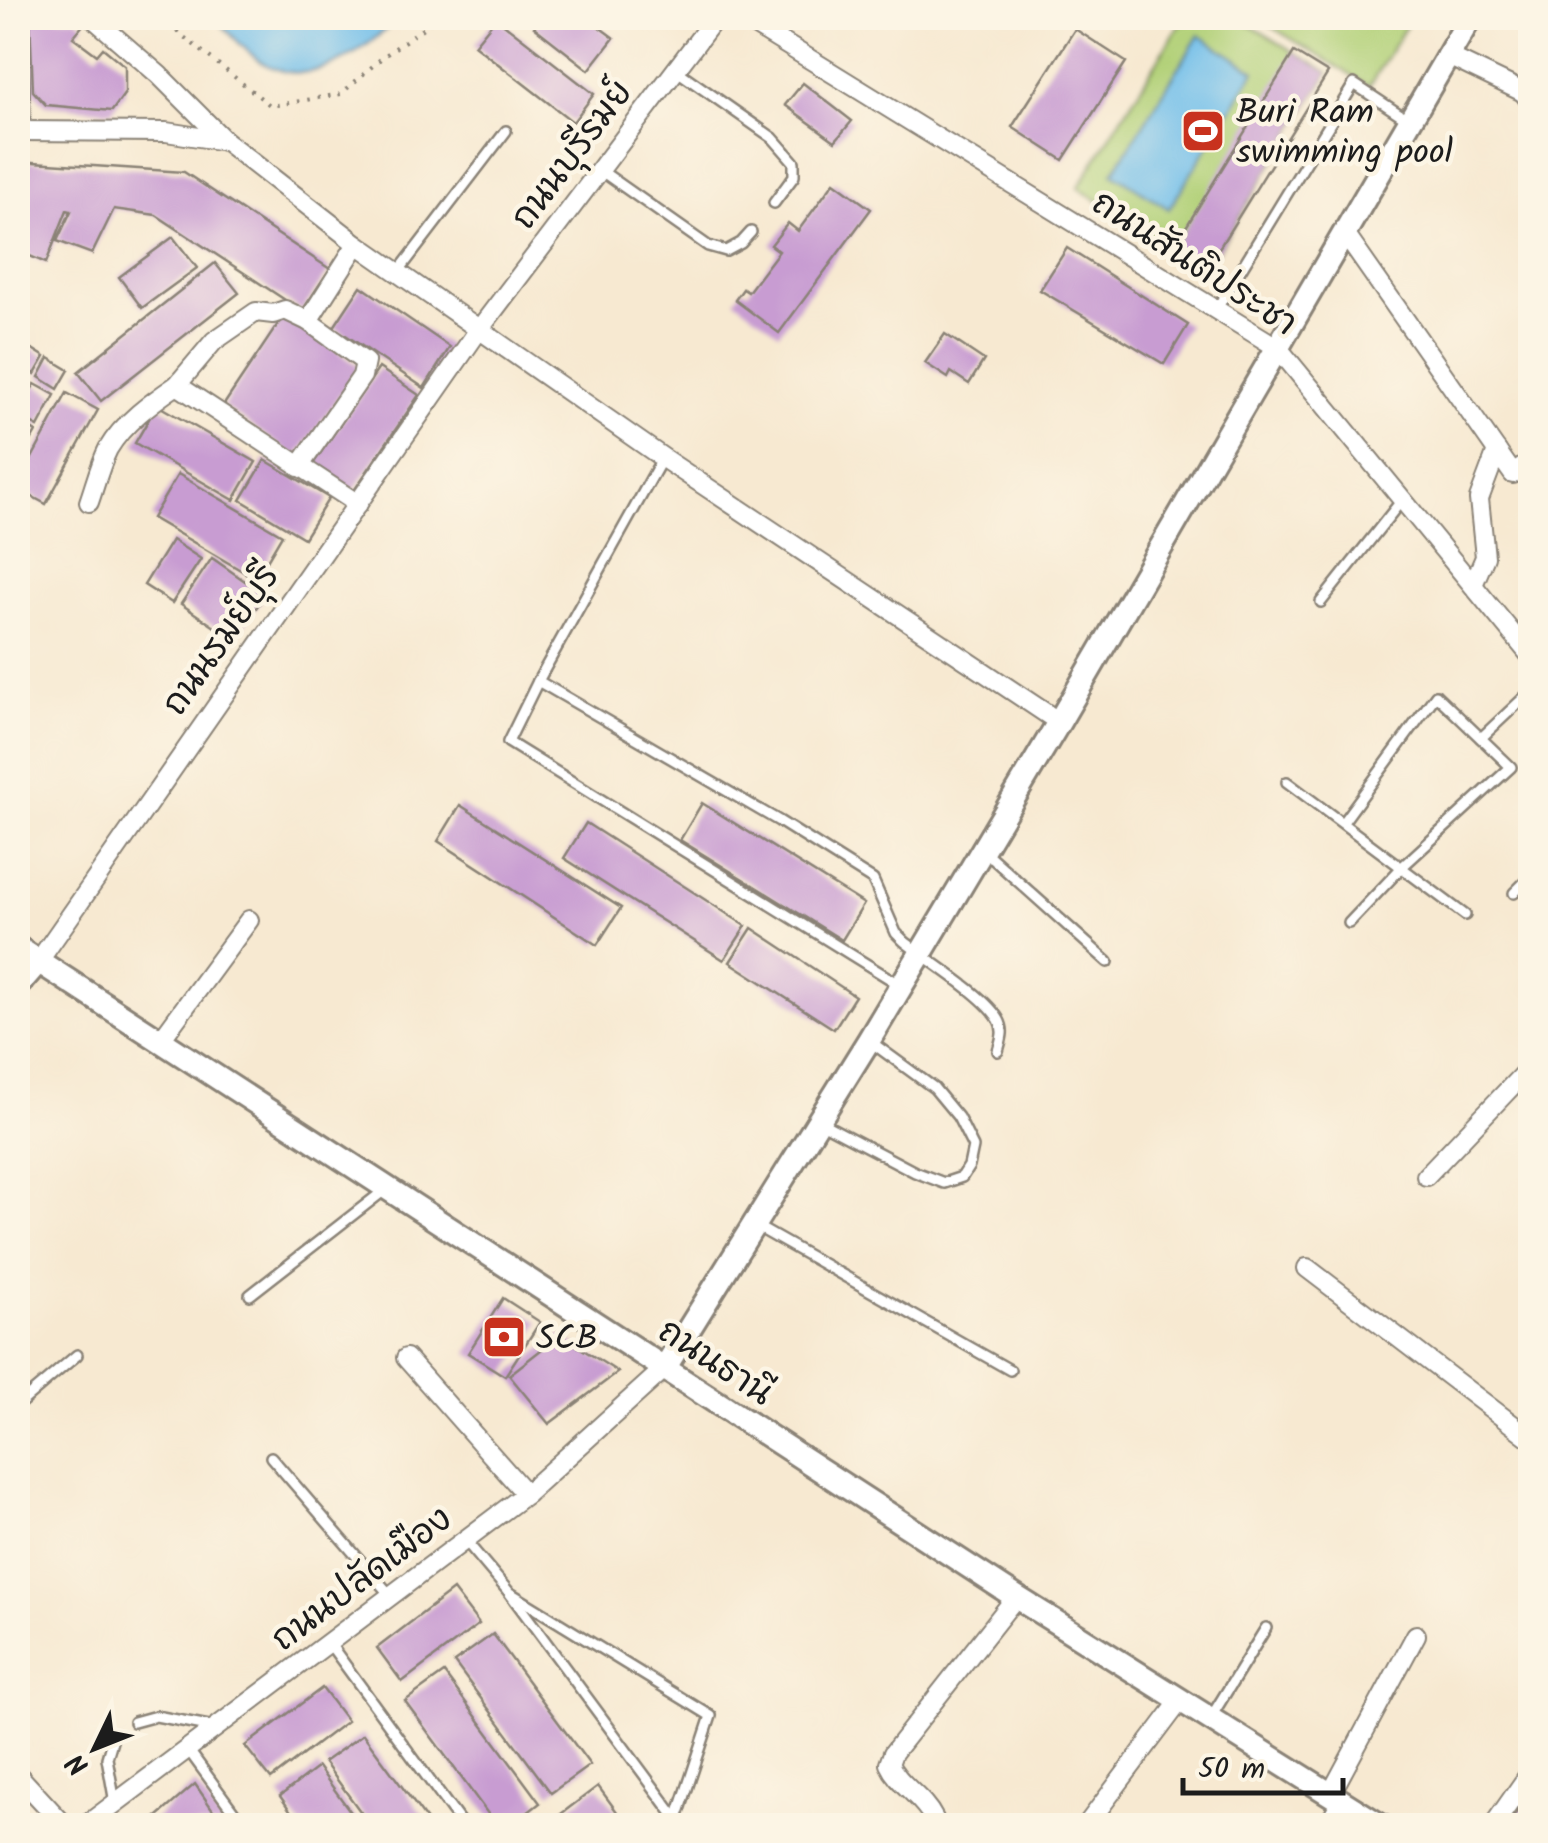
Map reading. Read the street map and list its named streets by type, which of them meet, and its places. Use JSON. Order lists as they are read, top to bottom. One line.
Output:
{"streets":{"street":["ถนนบุรีรมย์","ถนนสันติประชา","ถนนรมย์บุรี","ถนนธานี","ถนนปลัดเมือง"]},"crossings":[["ถนนบุรีรมย์","ถนนรมย์บุรี"],["ถนนรมย์บุรี","ถนนธานี"],["ถนนธานี","ถนนปลัดเมือง"]],"places":{"sports":["Buri Ram swimming pool"],"bank":["SCB"]},"scale_bar":"50 m","north":"bottom left"}
